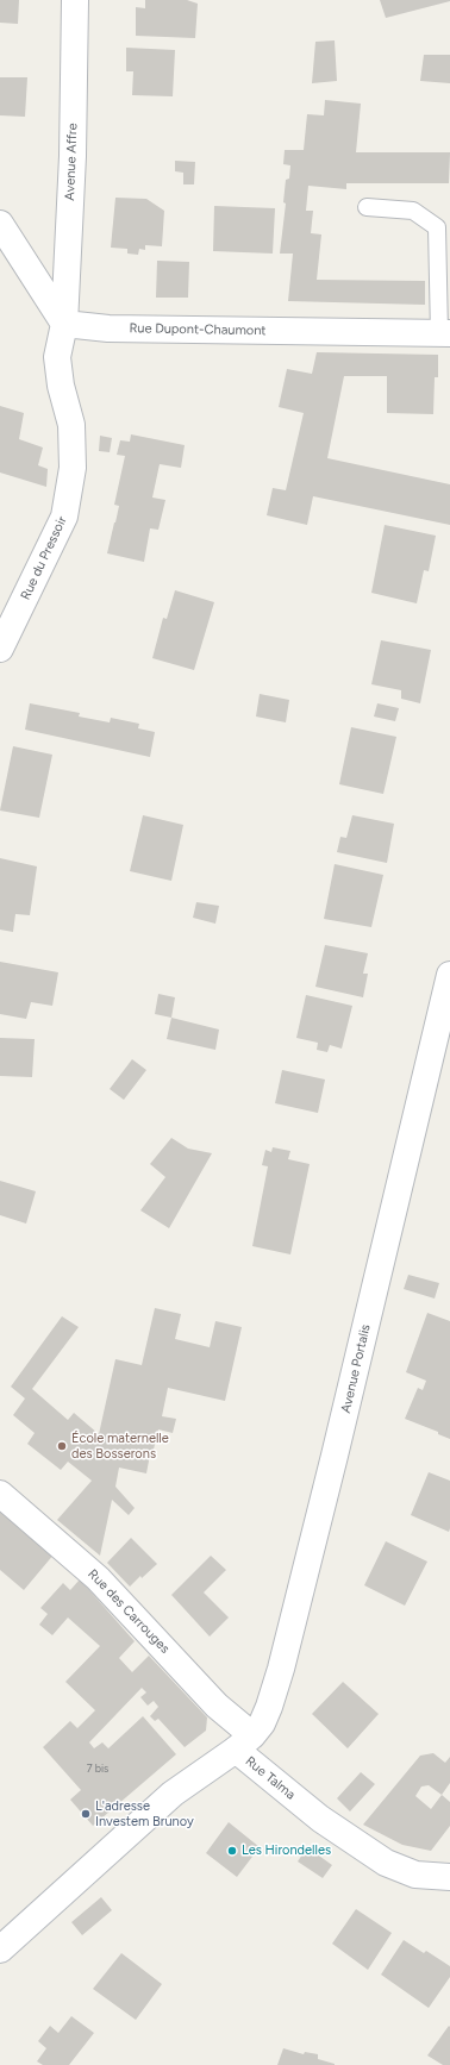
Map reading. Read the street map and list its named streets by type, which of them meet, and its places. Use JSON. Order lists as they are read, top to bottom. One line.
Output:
{"streets":{"street":["Avenue Affre","Rue Dupont-Chaumont","Rue du Pressoir","Avenue Portalis","Rue des Carrouges","Rue Talma"]},"crossings":[["Avenue Affre","Rue Dupont-Chaumont"],["Avenue Affre","Rue du Pressoir"],["Rue Dupont-Chaumont","Rue du Pressoir"],["Avenue Portalis","Rue des Carrouges"],["Avenue Portalis","Rue Talma"],["Rue des Carrouges","Rue Talma"]],"places":["École maternelle des Bosserons","L'adresse Investem Brunoy","Les Hirondelles"],"house_numbers":["7 bis"]}
